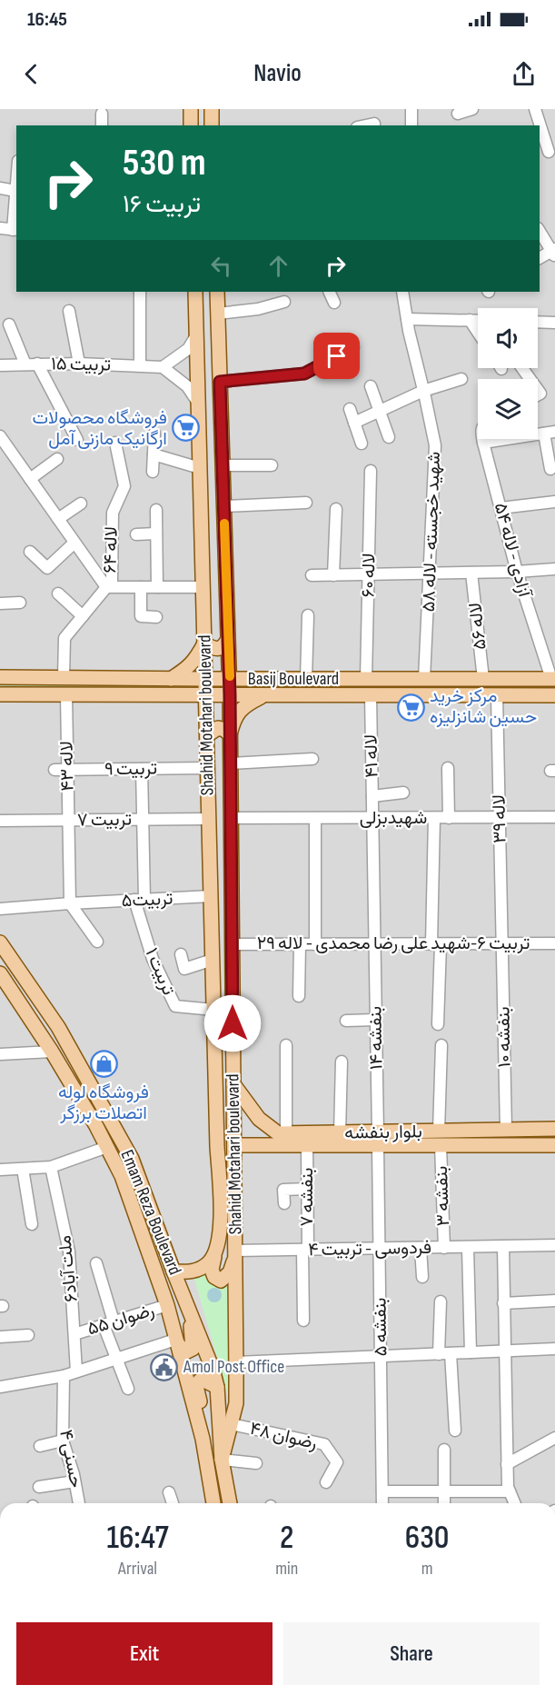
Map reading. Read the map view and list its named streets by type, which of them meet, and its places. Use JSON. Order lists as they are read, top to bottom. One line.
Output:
{"streets":{"main road":["Basij Boulevard","Shahid Motahari boulevard","بلوار بنفشه","Emam Reza Boulevard"],"street":["تربیت ۱۵","شهید خجسته - لاله ۵۸","لاله ۶۴","آزادی - لاله ۵۴","لاله ۶۰","لاله ۵۶","لاله ۴۱","لاله ۴۳","تربیت ۹","شهیدبزلی","لاله ۳۹","تربیت ۷","تربیت۵","تربیت ۶-شهید علی رضا محمدی - لاله ۲۹","تربیت ۱","بنفشه ۱۰","بنفشه ۱۴","بنفشه ۳","بنفشه ۷","فردوسی - تربیت ۴","ملت آباد۶","رضوان ۵۵","بنفشه ۵","رضوان ۴۸","حسنی ۴"]},"crossings":[["شهید خجسته - لاله ۵۸","Basij Boulevard"],["لاله ۶۴","Basij Boulevard"],["آزادی - لاله ۵۴","Basij Boulevard"],["لاله ۶۰","Basij Boulevard"],["لاله ۵۶","Basij Boulevard"],["Basij Boulevard","Shahid Motahari boulevard"],["Basij Boulevard","لاله ۴۱"],["Basij Boulevard","لاله ۴۳"],["Basij Boulevard","لاله ۳۹"],["Shahid Motahari boulevard","تربیت ۹"],["Shahid Motahari boulevard","شهیدبزلی"],["Shahid Motahari boulevard","تربیت ۷"],["Shahid Motahari boulevard","تربیت۵"],["Shahid Motahari boulevard","تربیت ۶-شهید علی رضا محمدی - لاله ۲۹"],["Shahid Motahari boulevard","تربیت ۱"],["Shahid Motahari boulevard","بلوار بنفشه"],["Shahid Motahari boulevard","Emam Reza Boulevard"],["Shahid Motahari boulevard","فردوسی - تربیت ۴"],["Shahid Motahari boulevard","رضوان ۴۸"],["لاله ۴۱","شهیدبزلی"],["لاله ۴۱","تربیت ۶-شهید علی رضا محمدی - لاله ۲۹"],["لاله ۴۱","بنفشه ۱۴"],["لاله ۴۳","تربیت ۹"],["لاله ۴۳","تربیت ۷"],["لاله ۴۳","تربیت۵"],["شهیدبزلی","لاله ۳۹"],["لاله ۳۹","تربیت ۶-شهید علی رضا محمدی - لاله ۲۹"],["لاله ۳۹","بنفشه ۱۰"],["تربیت۵","تربیت ۱"],["تربیت ۶-شهید علی رضا محمدی - لاله ۲۹","بنفشه ۱۰"],["تربیت ۶-شهید علی رضا محمدی - لاله ۲۹","بنفشه ۱۴"],["بنفشه ۱۰","بلوار بنفشه"],["بنفشه ۱۴","بلوار بنفشه"],["بنفشه ۱۴","بنفشه ۵"],["بلوار بنفشه","بنفشه ۳"],["بلوار بنفشه","بنفشه ۷"],["بلوار بنفشه","بنفشه ۵"],["بنفشه ۳","فردوسی - تربیت ۴"],["بنفشه ۷","فردوسی - تربیت ۴"],["Emam Reza Boulevard","رضوان ۵۵"],["فردوسی - تربیت ۴","بنفشه ۵"],["ملت آباد۶","رضوان ۵۵"]],"places":{"supermarket":["فروشگاه محصولات ارگانیک مازنی آمل","مرکز خرید حسین شانزلیزه"],"shop":["فروشگاه لوله اتصلات برزگر"],"public building":["Amol Post Office"]},"page":{"status":"16:45","header":"Navio","turn":["530 m","تربیت ۱۶"],"eta":["16:47","Arrival","2","min","630","m"],"buttons":["Exit","Share"]}}
